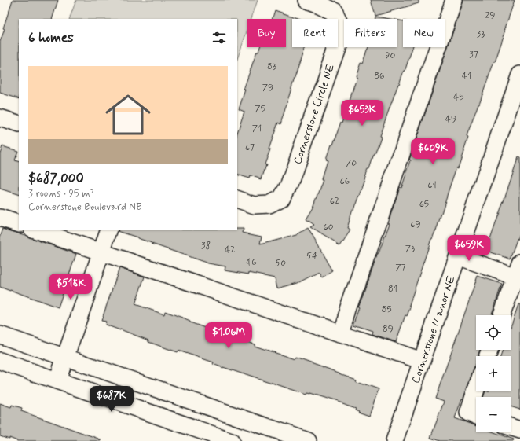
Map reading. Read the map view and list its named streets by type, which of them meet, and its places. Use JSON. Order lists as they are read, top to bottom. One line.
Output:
{"streets":{"street":["Cornerstone Circle NE","Cornerstone Manor NE"]},"house_numbers":["29","33","37","90","83","86","41","79","45","75","49","71","67","70","66","61","62","65","69","60","38","73","42","54","46","50","77","81","85","89"],"page":{"chip":["Buy","Rent","Filters","New"],"heading":"6 homes","list":[{"name":"$687,000","note":"3 rooms · 95 m² · Cornerstone Boulevard NE"}],"price":["$653K","$609K","$659K","$518K","$1.06M","$687K"],"map_buttons":["+","−"]}}
